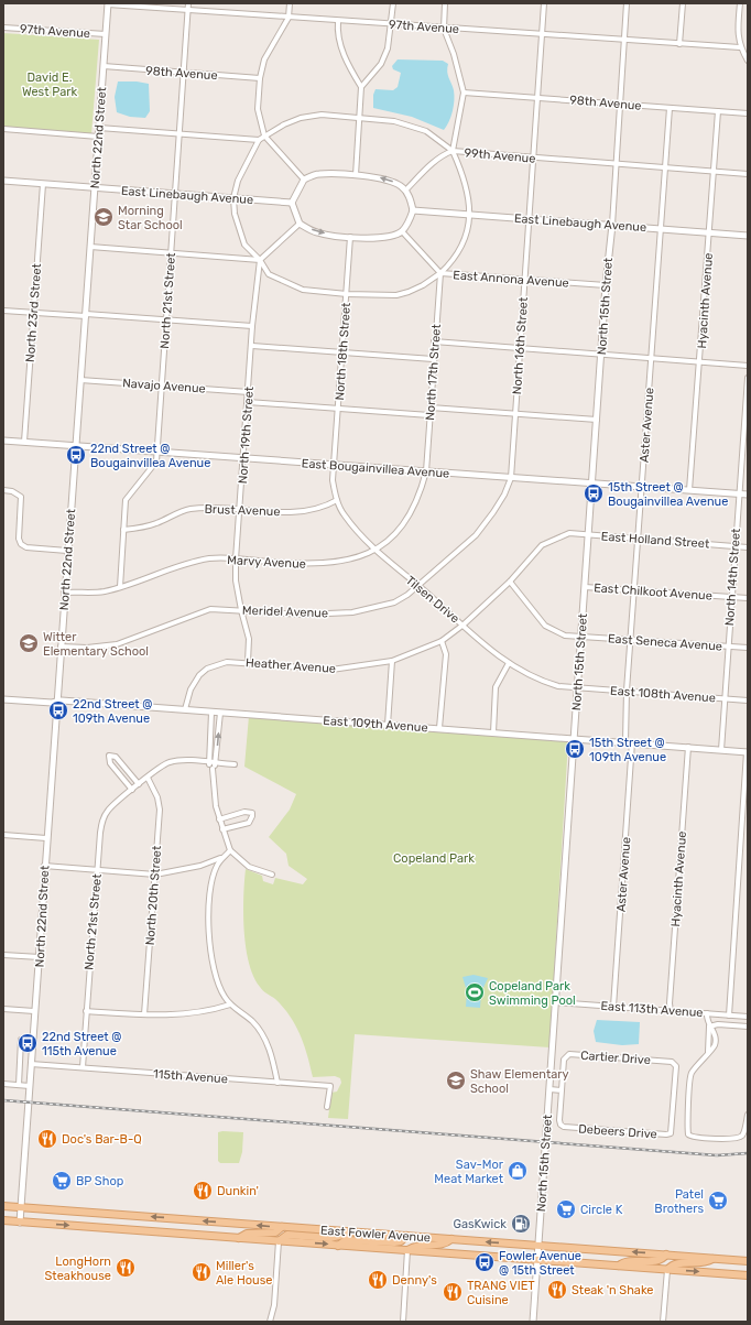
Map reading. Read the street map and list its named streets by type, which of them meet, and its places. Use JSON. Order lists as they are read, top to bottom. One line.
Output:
{"streets":{"main road":["East Fowler Avenue"],"street":["97th Avenue","98th Avenue","North 22nd Street","99th Avenue","East Linebaugh Avenue","East Annona Avenue","North 21st Street","Hyacinth Avenue","North 15th Street","North 23rd Street","North 16th Street","North 18th Street","North 17th Street","Navajo Avenue","Aster Avenue","North 19th Street","East Bougainvillea Avenue","Brust Avenue","East Holland Street","Marvy Avenue","North 14th Street","East Chilkoot Avenue","Tilsen Drive","Meridel Avenue","East Seneca Avenue","Heather Avenue","East 108th Avenue","East 109th Avenue","North 20th Street","East 113th Avenue","Cartier Drive","115th Avenue","Debeers Drive"]},"crossings":[["97th Avenue","North 22nd Street"],["97th Avenue","North 21st Street"],["97th Avenue","North 15th Street"],["97th Avenue","North 16th Street"],["98th Avenue","North 22nd Street"],["98th Avenue","North 21st Street"],["98th Avenue","Hyacinth Avenue"],["98th Avenue","North 15th Street"],["98th Avenue","North 16th Street"],["98th Avenue","Aster Avenue"],["North 22nd Street","East Linebaugh Avenue"],["North 22nd Street","Navajo Avenue"],["North 22nd Street","East Bougainvillea Avenue"],["North 22nd Street","Marvy Avenue"],["North 22nd Street","Meridel Avenue"],["North 22nd Street","East 109th Avenue"],["North 22nd Street","115th Avenue"],["North 22nd Street","East Fowler Avenue"],["99th Avenue","Hyacinth Avenue"],["99th Avenue","North 15th Street"],["99th Avenue","North 16th Street"],["99th Avenue","Aster Avenue"],["East Linebaugh Avenue","North 21st Street"],["East Linebaugh Avenue","Hyacinth Avenue"],["East Linebaugh Avenue","North 15th Street"],["East Linebaugh Avenue","North 23rd Street"],["East Linebaugh Avenue","North 16th Street"],["East Linebaugh Avenue","Aster Avenue"],["East Annona Avenue","North 15th Street"],["East Annona Avenue","North 16th Street"],["East Annona Avenue","North 18th Street"],["East Annona Avenue","North 17th Street"],["East Annona Avenue","North 19th Street"],["North 21st Street","Navajo Avenue"],["North 21st Street","East Bougainvillea Avenue"],["North 21st Street","Brust Avenue"],["North 21st Street","Marvy Avenue"],["North 21st Street","North 20th Street"],["North 21st Street","115th Avenue"],["Hyacinth Avenue","East Bougainvillea Avenue"],["Hyacinth Avenue","East 109th Avenue"],["Hyacinth Avenue","East 113th Avenue"],["North 15th Street","East Bougainvillea Avenue"],["North 15th Street","East Holland Street"],["North 15th Street","East Chilkoot Avenue"],["North 15th Street","Tilsen Drive"],["North 15th Street","East Seneca Avenue"],["North 15th Street","Heather Avenue"],["North 15th Street","East 108th Avenue"],["North 15th Street","East 109th Avenue"],["North 15th Street","East 113th Avenue"],["North 15th Street","East Fowler Avenue"],["North 23rd Street","East Bougainvillea Avenue"],["North 16th Street","East Bougainvillea Avenue"],["North 16th Street","Meridel Avenue"],["North 18th Street","East Bougainvillea Avenue"],["North 18th Street","Tilsen Drive"],["North 17th Street","East Bougainvillea Avenue"],["North 17th Street","Marvy Avenue"],["Navajo Avenue","North 19th Street"],["Aster Avenue","East Bougainvillea Avenue"],["Aster Avenue","East Holland Street"],["Aster Avenue","East Chilkoot Avenue"],["Aster Avenue","East Seneca Avenue"],["Aster Avenue","East 108th Avenue"],["Aster Avenue","East 109th Avenue"],["Aster Avenue","East 113th Avenue"],["North 19th Street","East Bougainvillea Avenue"],["North 19th Street","Brust Avenue"],["North 19th Street","Marvy Avenue"],["North 19th Street","Meridel Avenue"],["North 19th Street","Heather Avenue"],["East Bougainvillea Avenue","Marvy Avenue"],["East Bougainvillea Avenue","North 14th Street"],["East Bougainvillea Avenue","Tilsen Drive"],["East Bougainvillea Avenue","Meridel Avenue"],["Brust Avenue","Tilsen Drive"],["East Holland Street","North 14th Street"],["East Holland Street","Heather Avenue"],["Marvy Avenue","Tilsen Drive"],["North 14th Street","East Chilkoot Avenue"],["North 14th Street","East Seneca Avenue"],["North 14th Street","East 108th Avenue"],["North 14th Street","East 109th Avenue"],["Tilsen Drive","Meridel Avenue"],["Tilsen Drive","Heather Avenue"],["Tilsen Drive","East 108th Avenue"],["East Seneca Avenue","Heather Avenue"],["Heather Avenue","East 109th Avenue"],["Cartier Drive","Debeers Drive"]],"parks":["David E. West Park","Copeland Park"],"places":{"school or university":["Morning Star School","Witter Elementary School","Shaw Elementary School"],"bus stop":["22nd Street @ Bougainvillea Avenue","15th Street @ Bougainvillea Avenue","22nd Street @ 109th Avenue","15th Street @ 109th Avenue","22nd Street @ 115th Avenue","Fowler Avenue @ 15th Street"],"sports":["Copeland Park Swimming Pool"],"restaurant":["Doc's Bar-B-Q","Dunkin'","LongHorn Steakhouse","Miller's Ale House","Denny's","Steak 'n Shake","TRANG VIET Cuisine"],"shop":["Sav-Mor Meat Market"],"supermarket":["BP Shop","Patel Brothers","Circle K"],"fuel station":["GasKwick"]}}
